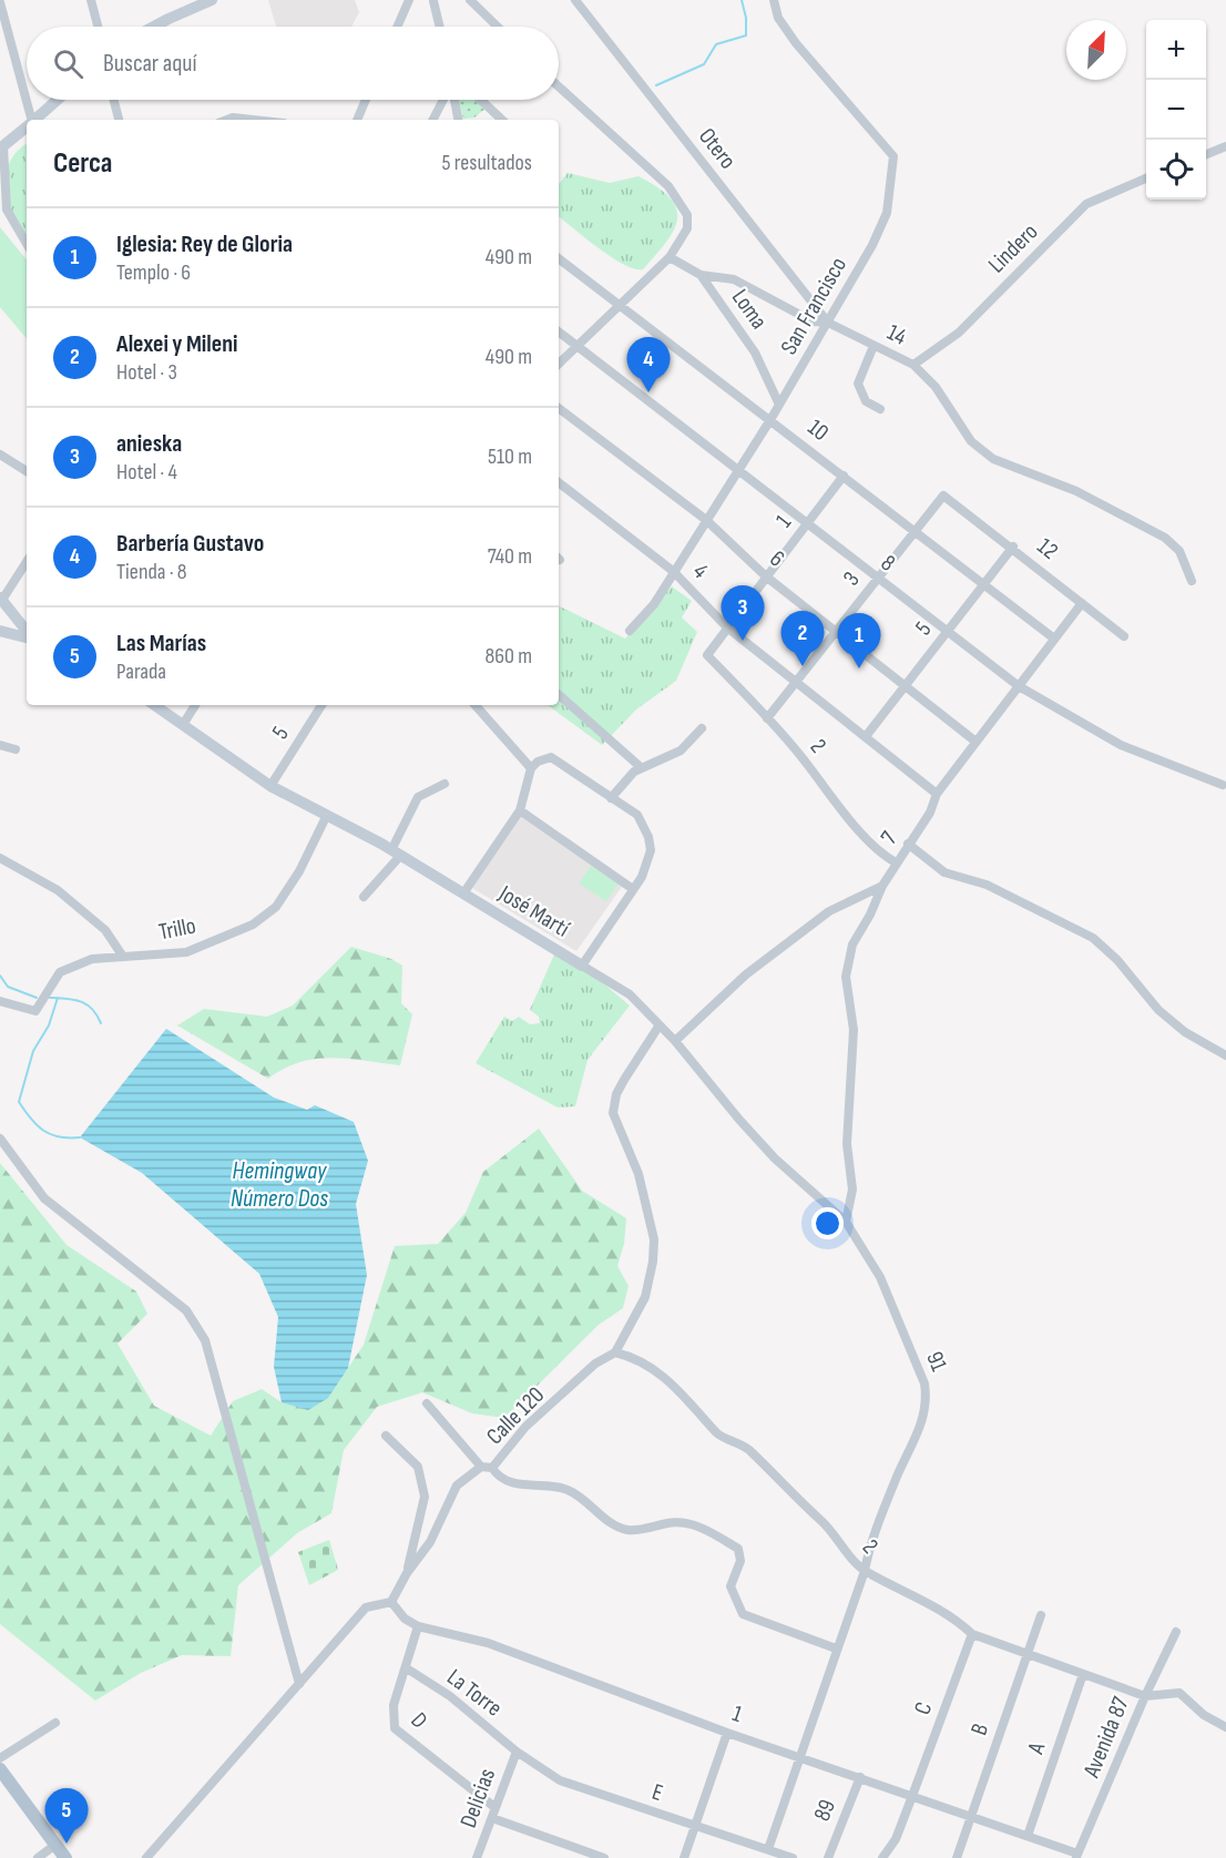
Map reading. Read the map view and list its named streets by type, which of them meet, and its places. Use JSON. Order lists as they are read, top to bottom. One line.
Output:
{"streets":{"street":["Otero","Lindero","San Francisco","Loma","14","10","1","12","6","8","4","3","5","2","7","José Martí","Trillo","91","Calle 120","La Torre","C","D","B","Avenida 87","A","E","Delicias","89"]},"crossings":[["Otero","San Francisco"],["Otero","14"],["Lindero","14"],["San Francisco","Loma"],["San Francisco","14"],["San Francisco","10"],["San Francisco","6"],["San Francisco","8"],["San Francisco","4"],["Loma","14"],["10","1"],["10","3"],["10","5"],["10","7"],["1","6"],["1","8"],["1","4"],["1","2"],["1","91"],["1","Calle 120"],["1","C"],["1","D"],["1","B"],["1","Avenida 87"],["1","A"],["1","89"],["12","3"],["12","5"],["12","7"],["6","3"],["6","5"],["6","7"],["8","3"],["8","5"],["8","7"],["4","3"],["4","5"],["4","7"],["3","2"],["5","José Martí"],["2","7"],["2","91"],["2","Calle 120"],["2","C"],["2","B"],["2","Avenida 87"],["2","A"],["José Martí","Trillo"],["José Martí","91"],["José Martí","Calle 120"],["91","E"],["La Torre","D"],["La Torre","E"],["La Torre","Delicias"],["D","Delicias"],["E","Delicias"]],"water":["Hemingway Número Dos"],"north":"top right","page":{"map_buttons":["+","−"],"search":"Buscar aquí","heading":["Cerca","5 resultados"],"list":[{"mark":"1","name":"Iglesia: Rey de Gloria","note":"Templo · 6","value":"490 m"},{"mark":"2","name":"Alexei y Mileni","note":"Hotel · 3","value":"490 m"},{"mark":"3","name":"anieska","note":"Hotel · 4","value":"510 m"},{"mark":"4","name":"Barbería Gustavo","note":"Tienda · 8","value":"740 m"},{"mark":"5","name":"Las Marías","note":"Parada","value":"860 m"}],"pins":["4","3","2","1","5"]}}
